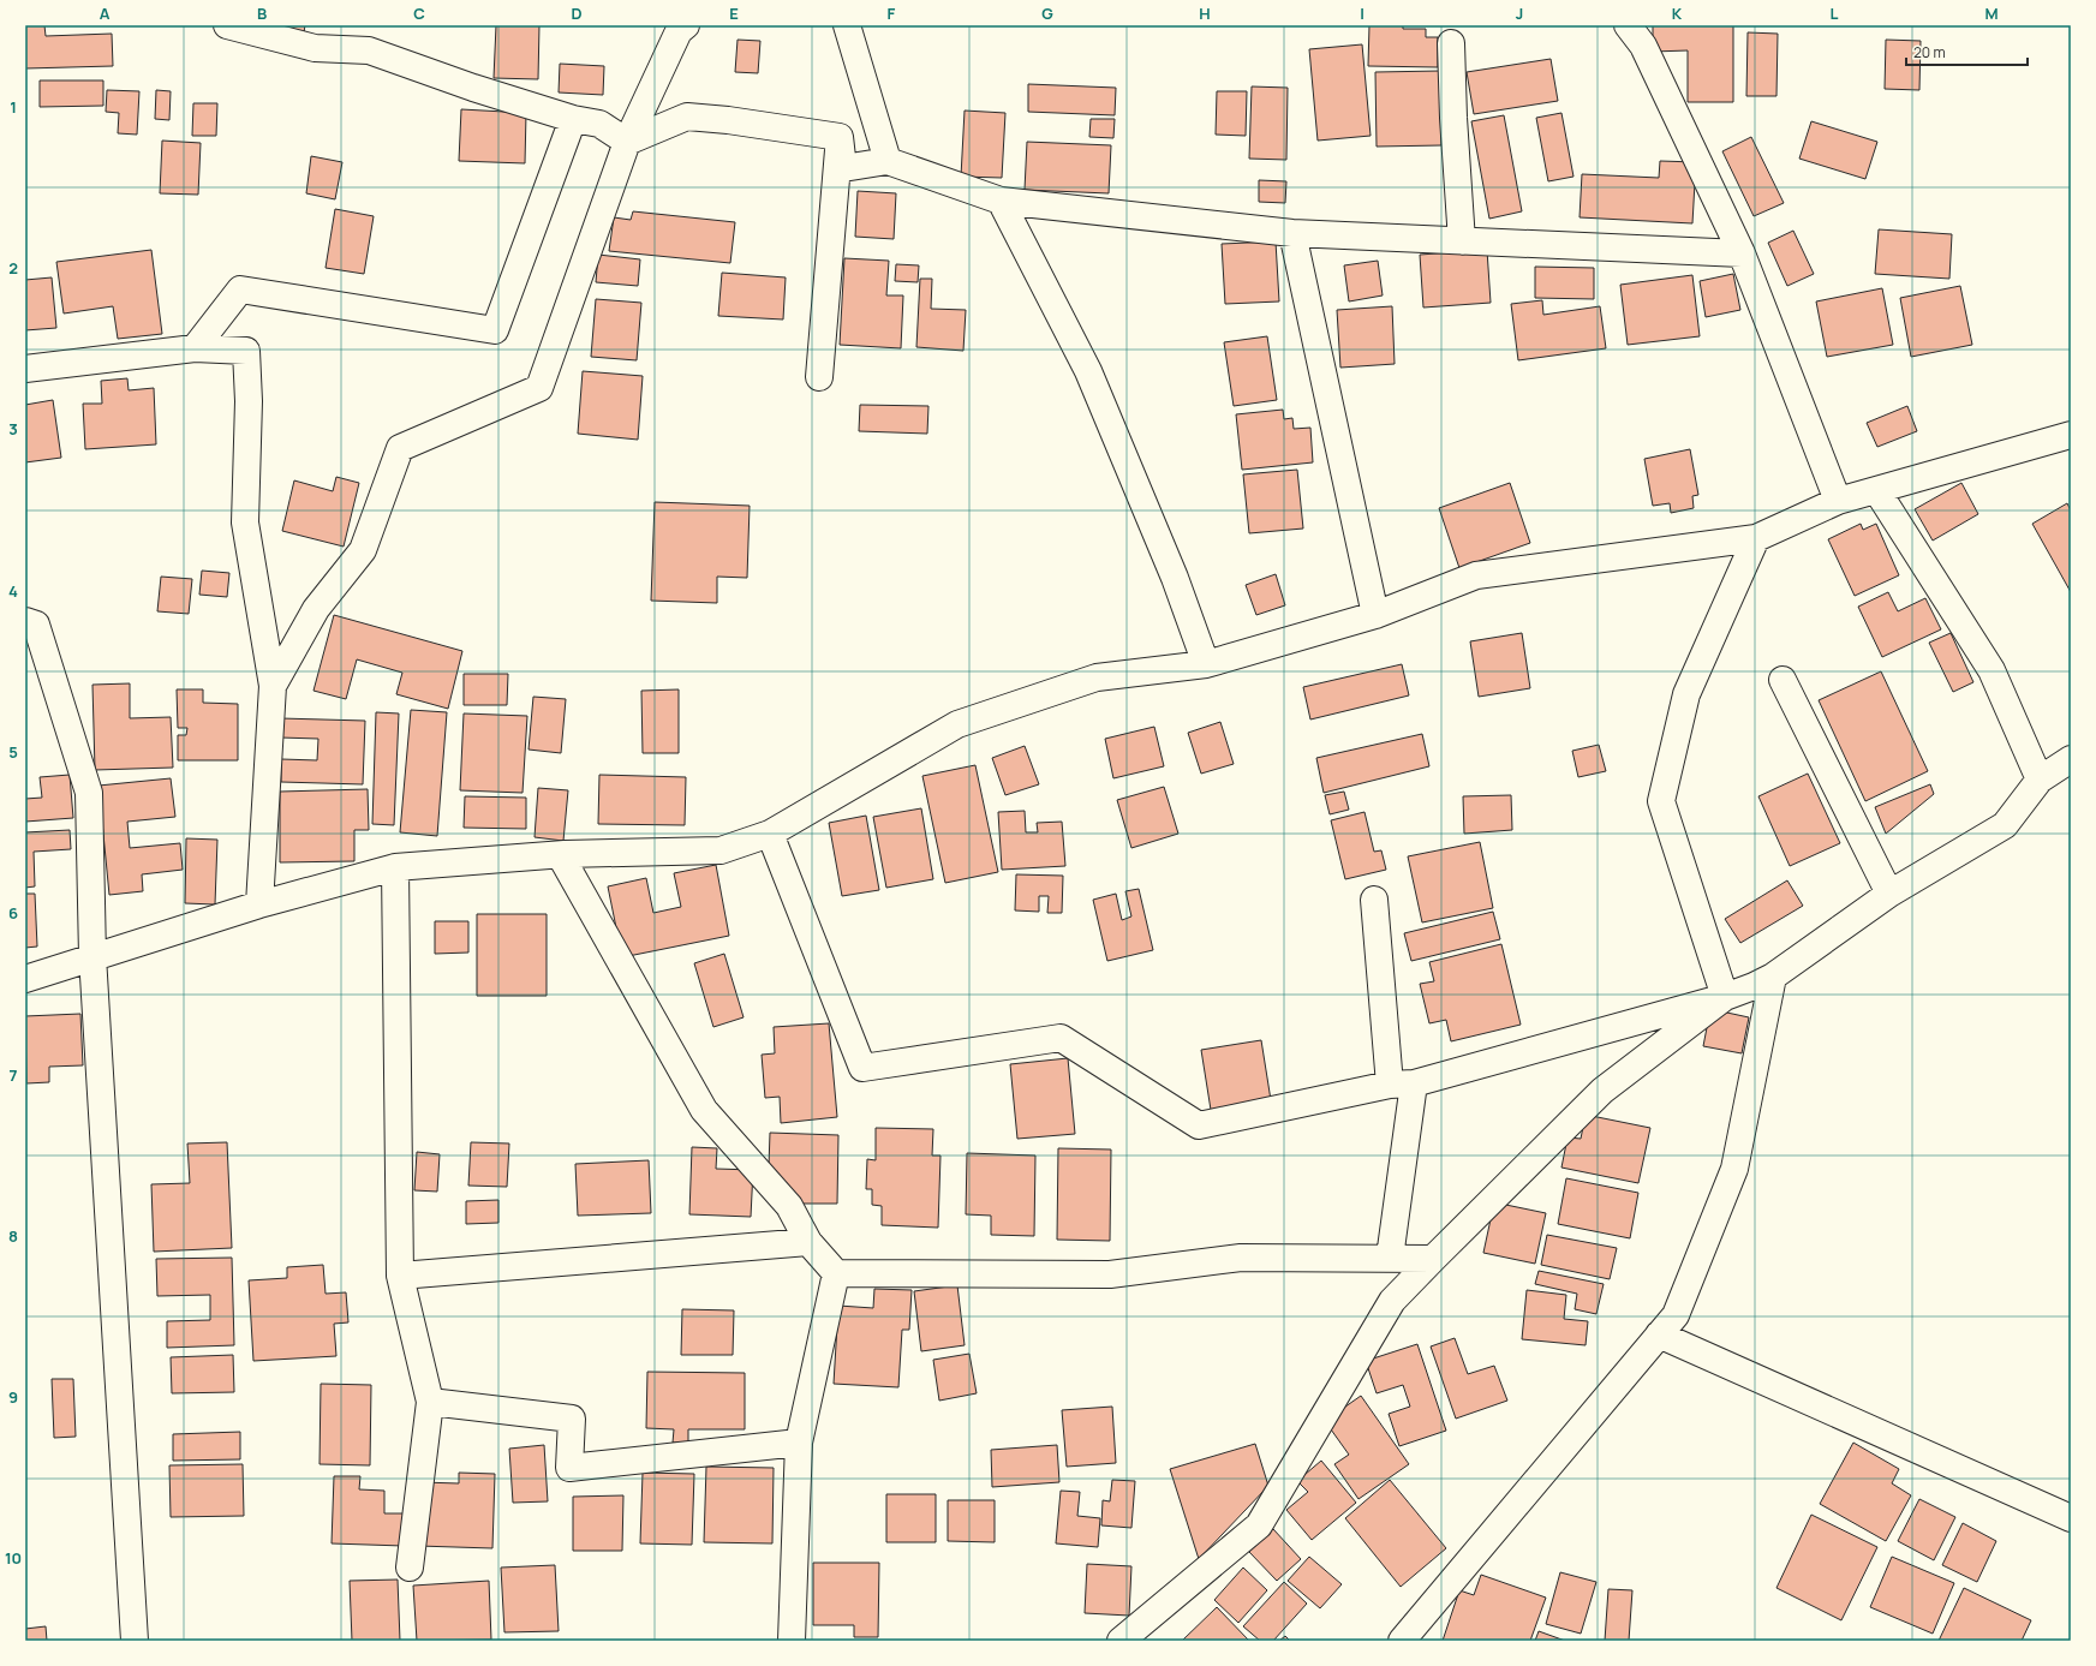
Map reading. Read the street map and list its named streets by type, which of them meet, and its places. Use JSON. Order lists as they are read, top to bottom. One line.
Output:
{"scale_bar":"20 m","grid":{"columns":["A","B","C","D","E","F","G","H","I","J","K","L","M"],"rows":["1","2","3","4","5","6","7","8","9","10"]}}
